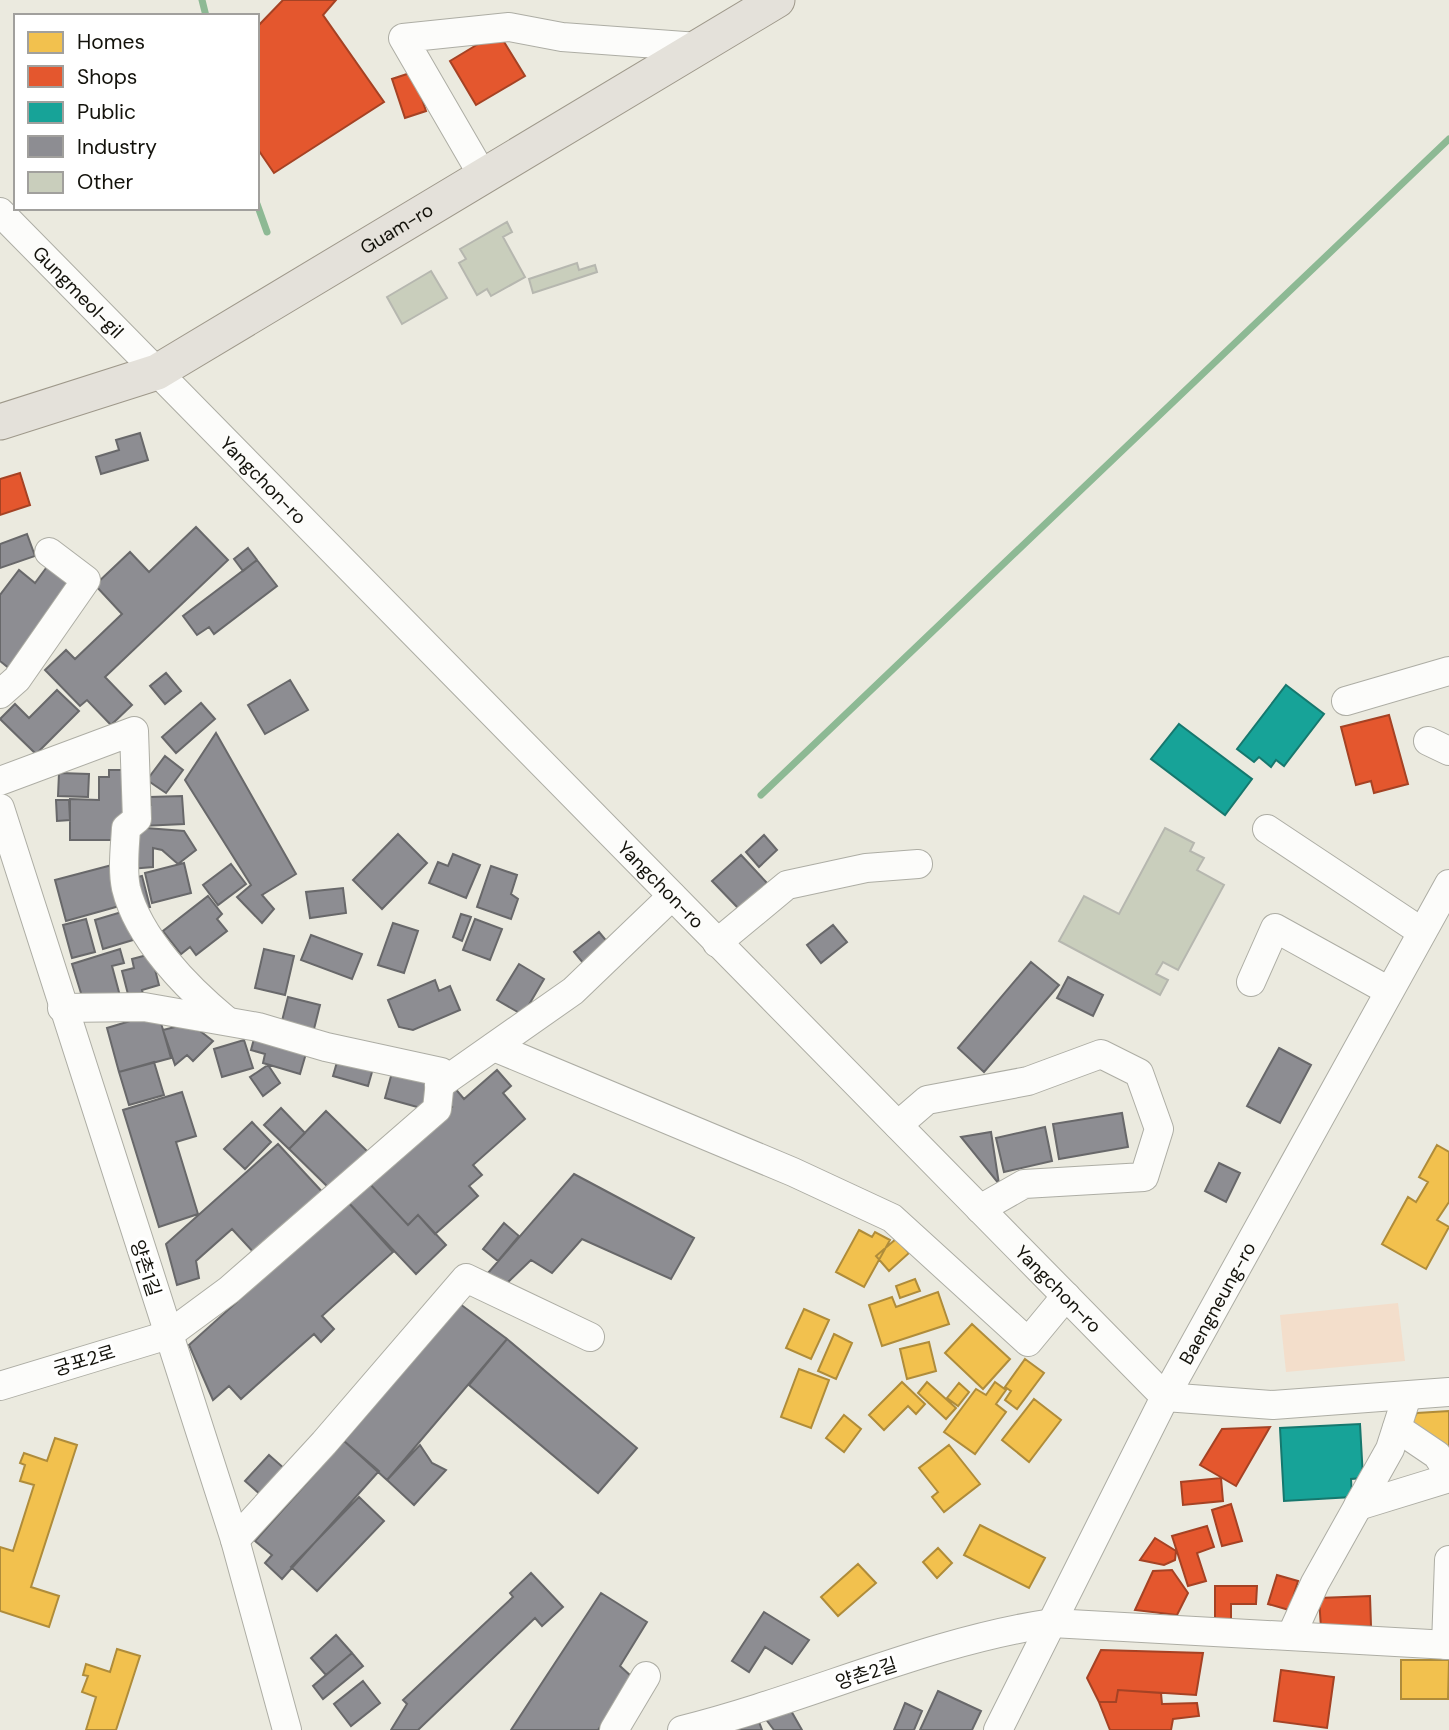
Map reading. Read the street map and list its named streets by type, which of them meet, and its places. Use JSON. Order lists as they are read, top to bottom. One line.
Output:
{"streets":{"main road":["Guam-ro"],"street":["Gungmeol-gil","Yangchon-ro","양촌1길","Baengneung-ro","궁포2로","양촌2길"]},"crossings":[["Guam-ro","Gungmeol-gil"],["Guam-ro","Yangchon-ro"],["Gungmeol-gil","Yangchon-ro"],["Yangchon-ro","Baengneung-ro"],["양촌1길","궁포2로"],["Baengneung-ro","양촌2길"]],"legend":["Homes","Shops","Public","Industry","Other"]}
